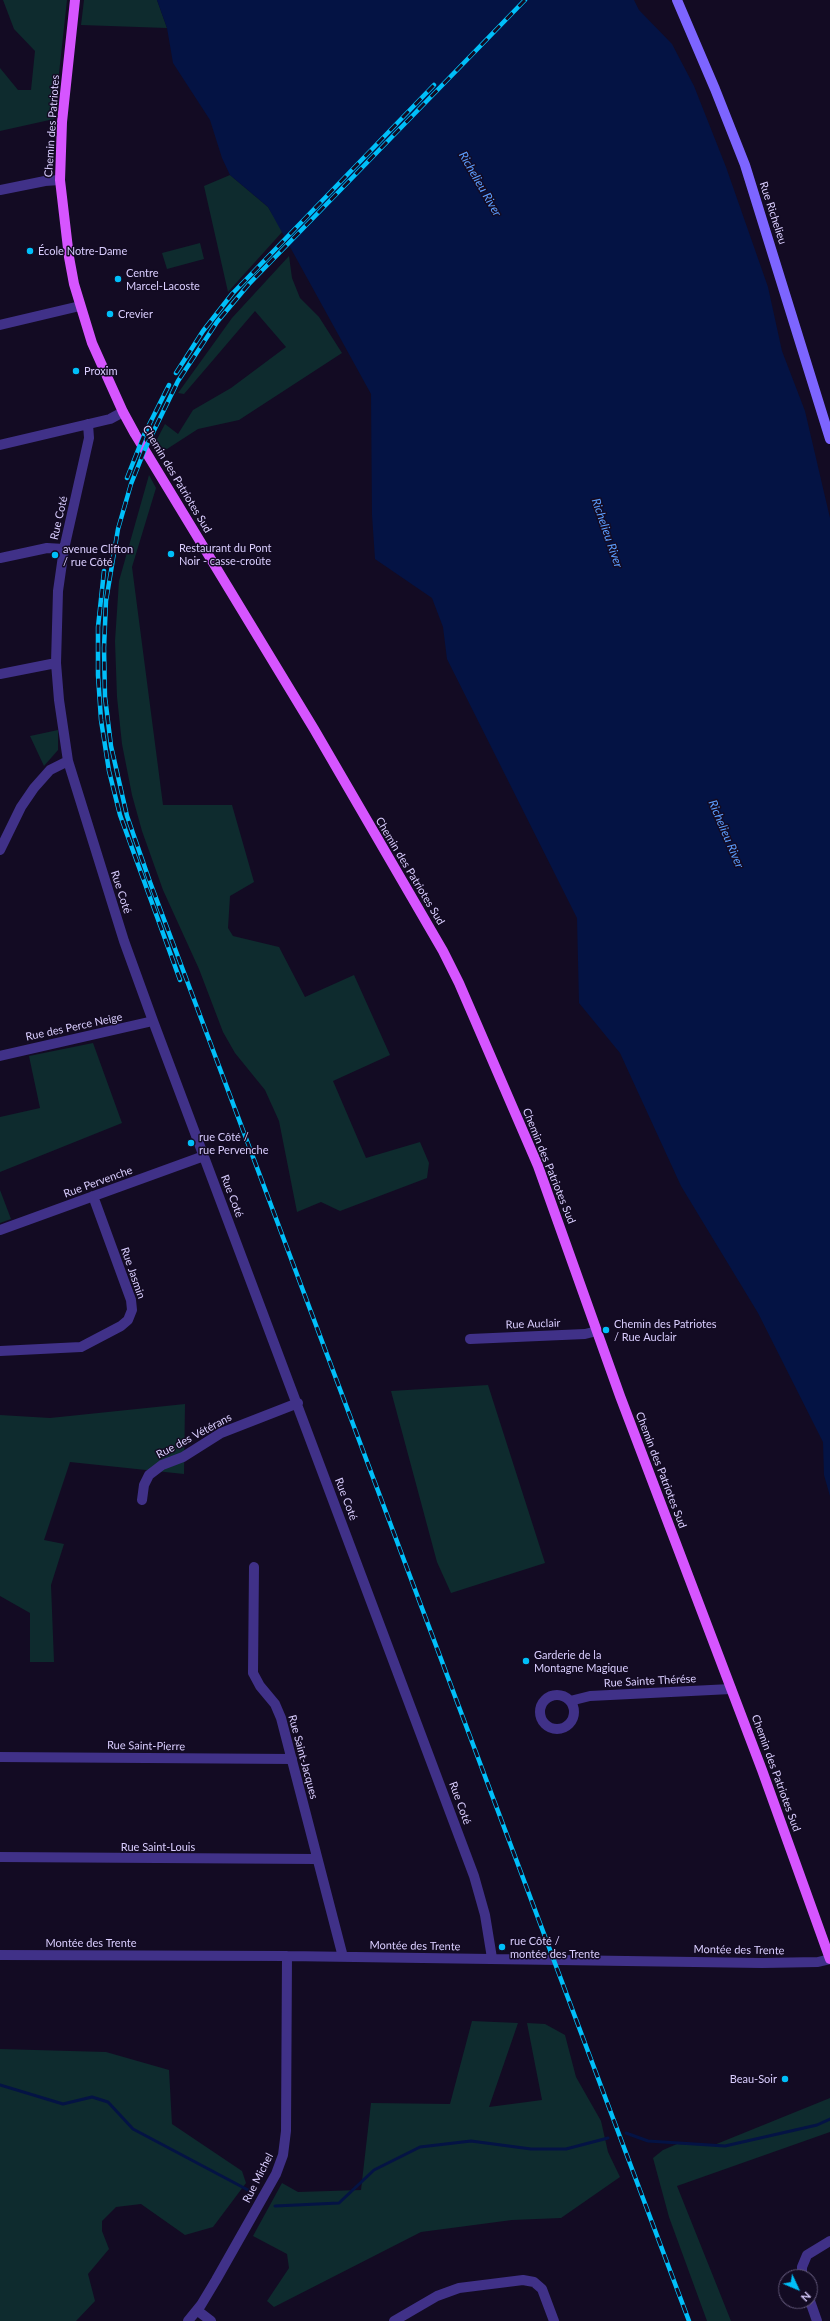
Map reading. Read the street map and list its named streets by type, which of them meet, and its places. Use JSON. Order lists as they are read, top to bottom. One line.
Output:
{"streets":{"main road":["Chemin des Patriotes","Rue Richelieu","Chemin des Patriotes Sud"],"street":["Rue Coté","Rue des Perce Neige","Rue Pervenche","Rue Jasmin","Rue Auclair","Rue des Vétérans","Rue Sainte Thérése","Rue Saint-Pierre","Rue Saint-Jacques","Rue Saint-Louis","Montée des Trente","Rue Michel"]},"crossings":[["Chemin des Patriotes","Chemin des Patriotes Sud"],["Chemin des Patriotes Sud","Rue Auclair"],["Chemin des Patriotes Sud","Rue Sainte Thérése"],["Chemin des Patriotes Sud","Montée des Trente"],["Rue Coté","Rue des Perce Neige"],["Rue Coté","Rue Pervenche"],["Rue Coté","Rue des Vétérans"],["Rue Coté","Montée des Trente"],["Rue Pervenche","Rue Jasmin"],["Rue Saint-Pierre","Rue Saint-Jacques"],["Rue Saint-Jacques","Rue Saint-Louis"],["Rue Saint-Jacques","Montée des Trente"],["Montée des Trente","Rue Michel"]],"water":["Richelieu River"],"places":["École Notre-Dame","Centre Marcel-Lacoste","Crevier","Proxim","Restaurant du Pont Noir - casse-croûte","avenue Clifton / rue Côté","rue Côté / rue Pervenche","Chemin des Patriotes / Rue Auclair","Garderie de la Montagne Magique","rue Côté / montée des Trente","Beau-Soir"],"north":"bottom right"}
